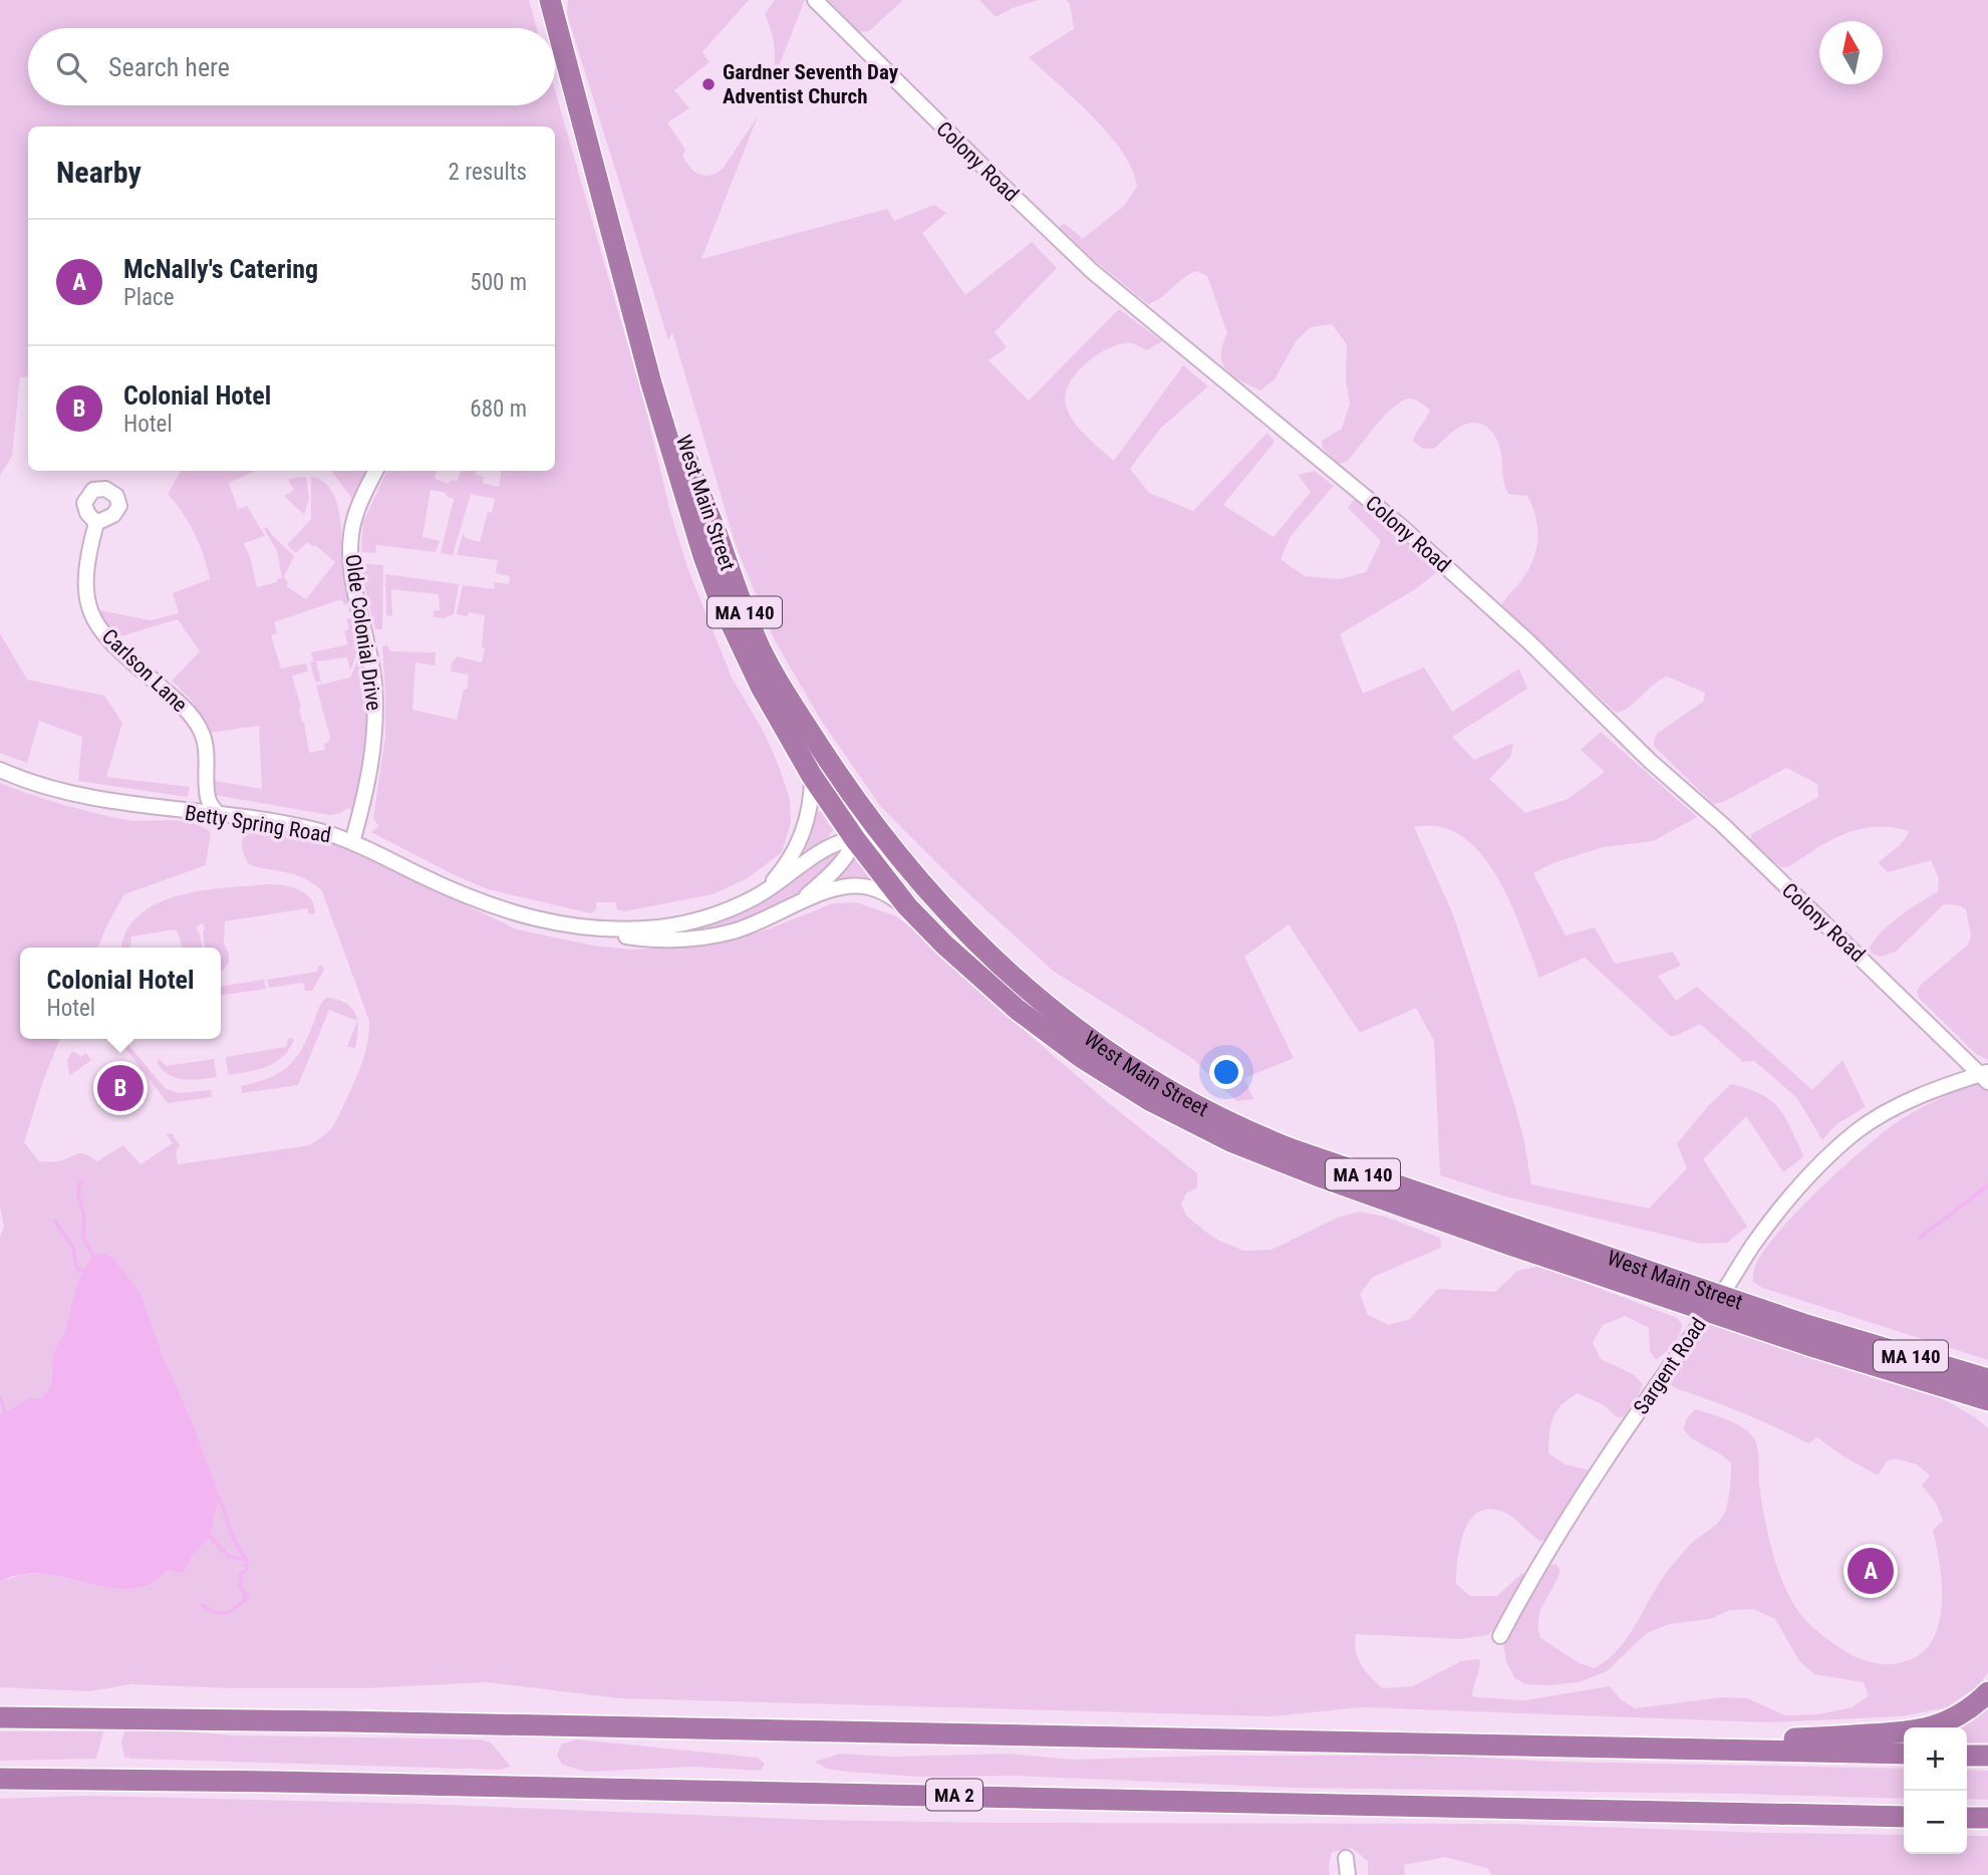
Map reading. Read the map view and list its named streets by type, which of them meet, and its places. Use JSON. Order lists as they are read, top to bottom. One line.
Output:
{"streets":{"highway":["West Main Street","MA 140","MA 2"],"street":["Colony Road","Olde Colonial Drive","Carlson Lane","Betty Spring Road","Sargent Road"]},"crossings":[["Colony Road","Sargent Road"],["West Main Street","MA 140"],["West Main Street","Betty Spring Road"],["West Main Street","Sargent Road"],["Olde Colonial Drive","Betty Spring Road"],["Carlson Lane","Betty Spring Road"]],"places":["Gardner Seventh Day Adventist Church"],"north":"top","page":{"search":"Search here","heading":["Nearby","2 results"],"list":[{"mark":"A","name":"McNally's Catering","note":"Place","value":"500 m"},{"mark":"B","name":"Colonial Hotel","note":"Hotel","value":"680 m"}],"popup":["Colonial Hotel","Hotel"],"pins":["B","A"],"map_buttons":["+","−"]}}
